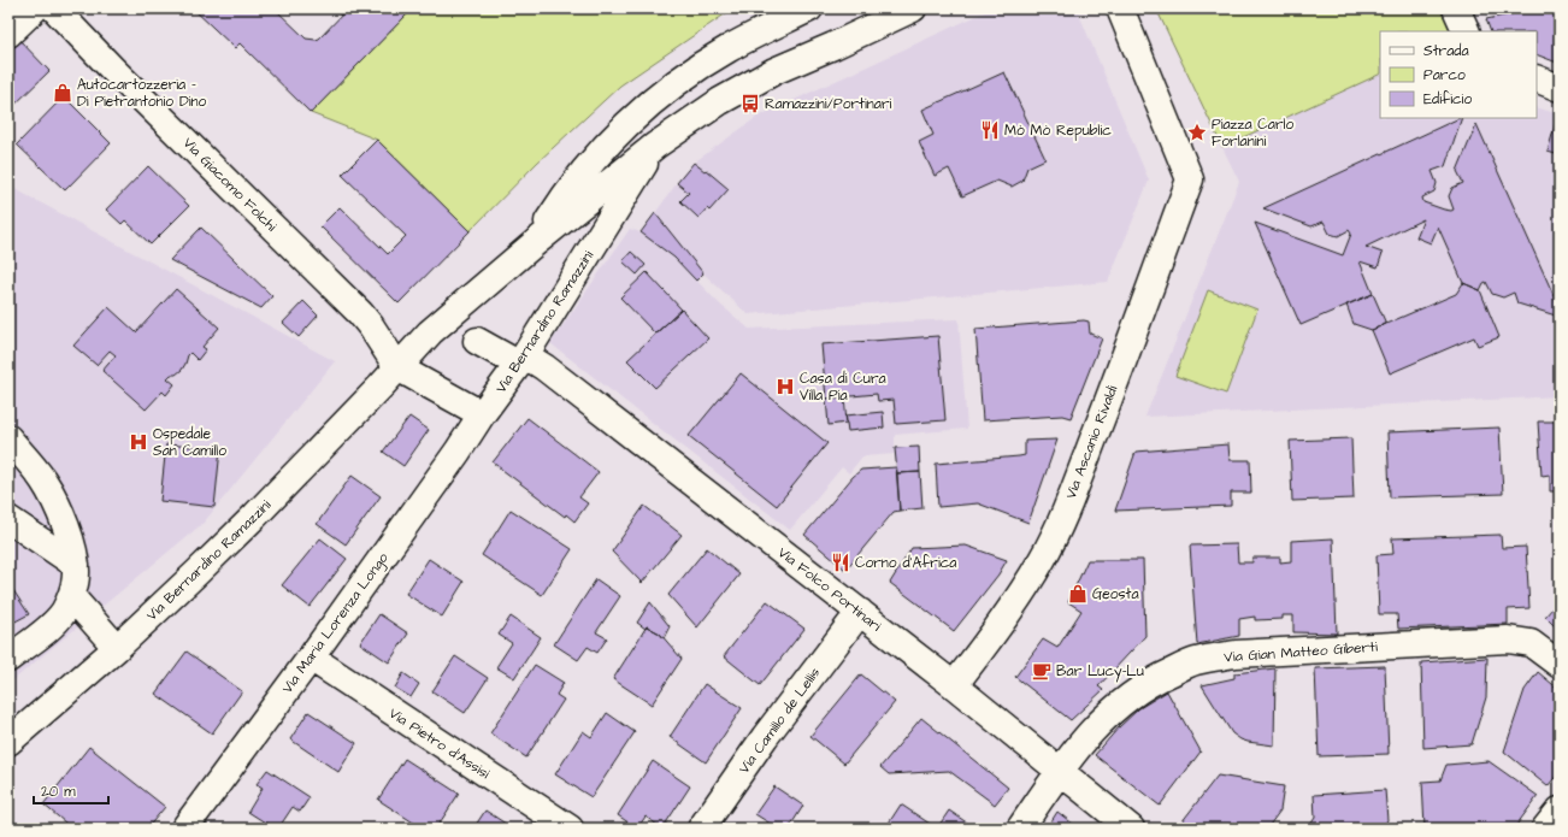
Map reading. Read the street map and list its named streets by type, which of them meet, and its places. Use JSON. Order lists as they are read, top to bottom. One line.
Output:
{"streets":{"street":["Via Giacomo Folchi","Via Bernardino Ramazzini","Via Ascanio Rivaldi","Via Folco Portinari","Via Maria Lorenza Longo","Via Gian Matteo Giberti","Via Camillo de Lellis","Via Pietro d'Assisi"]},"crossings":[["Via Giacomo Folchi","Via Bernardino Ramazzini"],["Via Bernardino Ramazzini","Via Folco Portinari"],["Via Bernardino Ramazzini","Via Maria Lorenza Longo"],["Via Ascanio Rivaldi","Via Folco Portinari"],["Via Folco Portinari","Via Gian Matteo Giberti"],["Via Folco Portinari","Via Camillo de Lellis"],["Via Maria Lorenza Longo","Via Pietro d'Assisi"]],"places":{"shop":["Autocartozzeria - Di Pietrantonio Dino","Geosta"],"bus stop":["Ramazzini/Portinari"],"restaurant":["Mò Mò Republic","Corno d'Africa"],"place":["Piazza Carlo Forlanini"],"hospital":["Casa di Cura Villa Pia","Ospedale San Camillo"],"cafe":["Bar Lucy-Lu"]},"legend":["Strada","Parco","Edificio"],"scale_bar":"20 m"}
